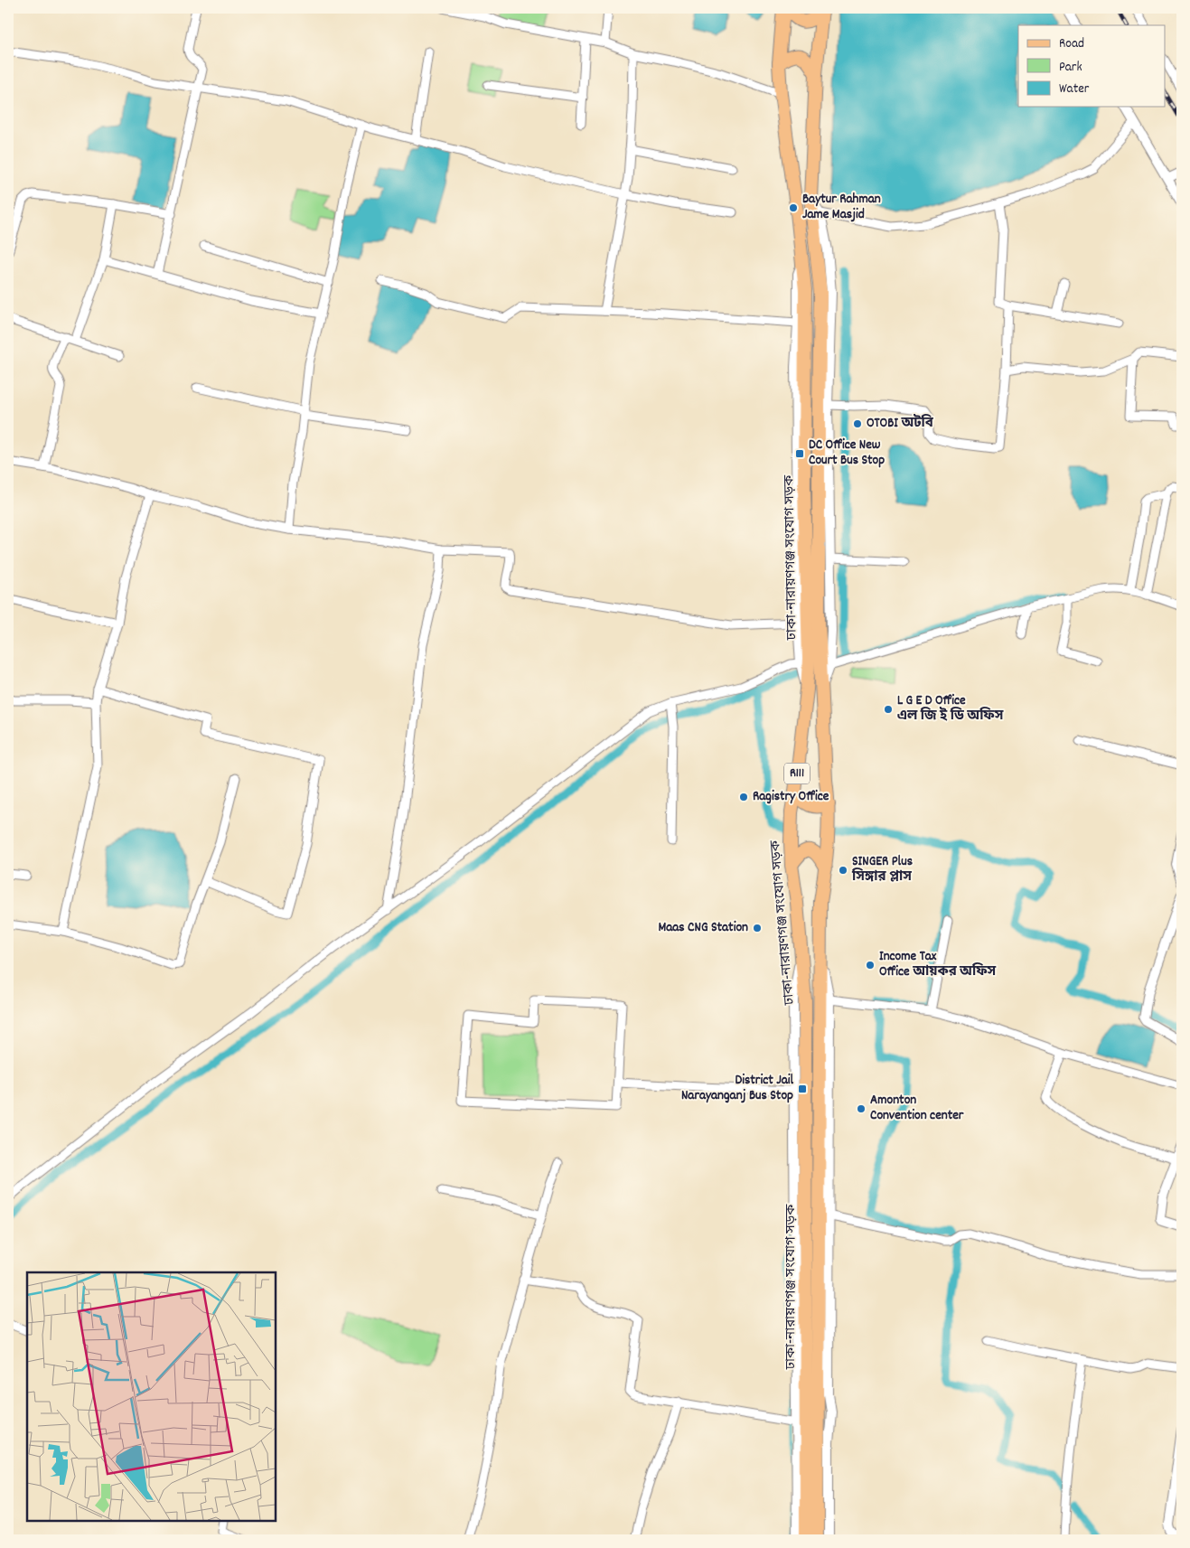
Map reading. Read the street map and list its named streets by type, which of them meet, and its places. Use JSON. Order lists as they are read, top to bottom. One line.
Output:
{"streets":{"main road":["ঢাকা-নারায়ণগঞ্জ সংযোগ সড়ক","R111"]},"places":{"other":["Baytur Rahman Jame Masjid","OTOBI অটবি","L G E D Office এল জি ই ডি অফিস","Ragistry Office","SINGER Plus সিঙ্গার প্লাস","Maas CNG Station","Income Tax Office আয়কর অফিস","Amonton Convention center"],"transit":["DC Office New Court Bus Stop","District Jail Narayanganj Bus Stop"]},"legend":["Road","Park","Water"]}
